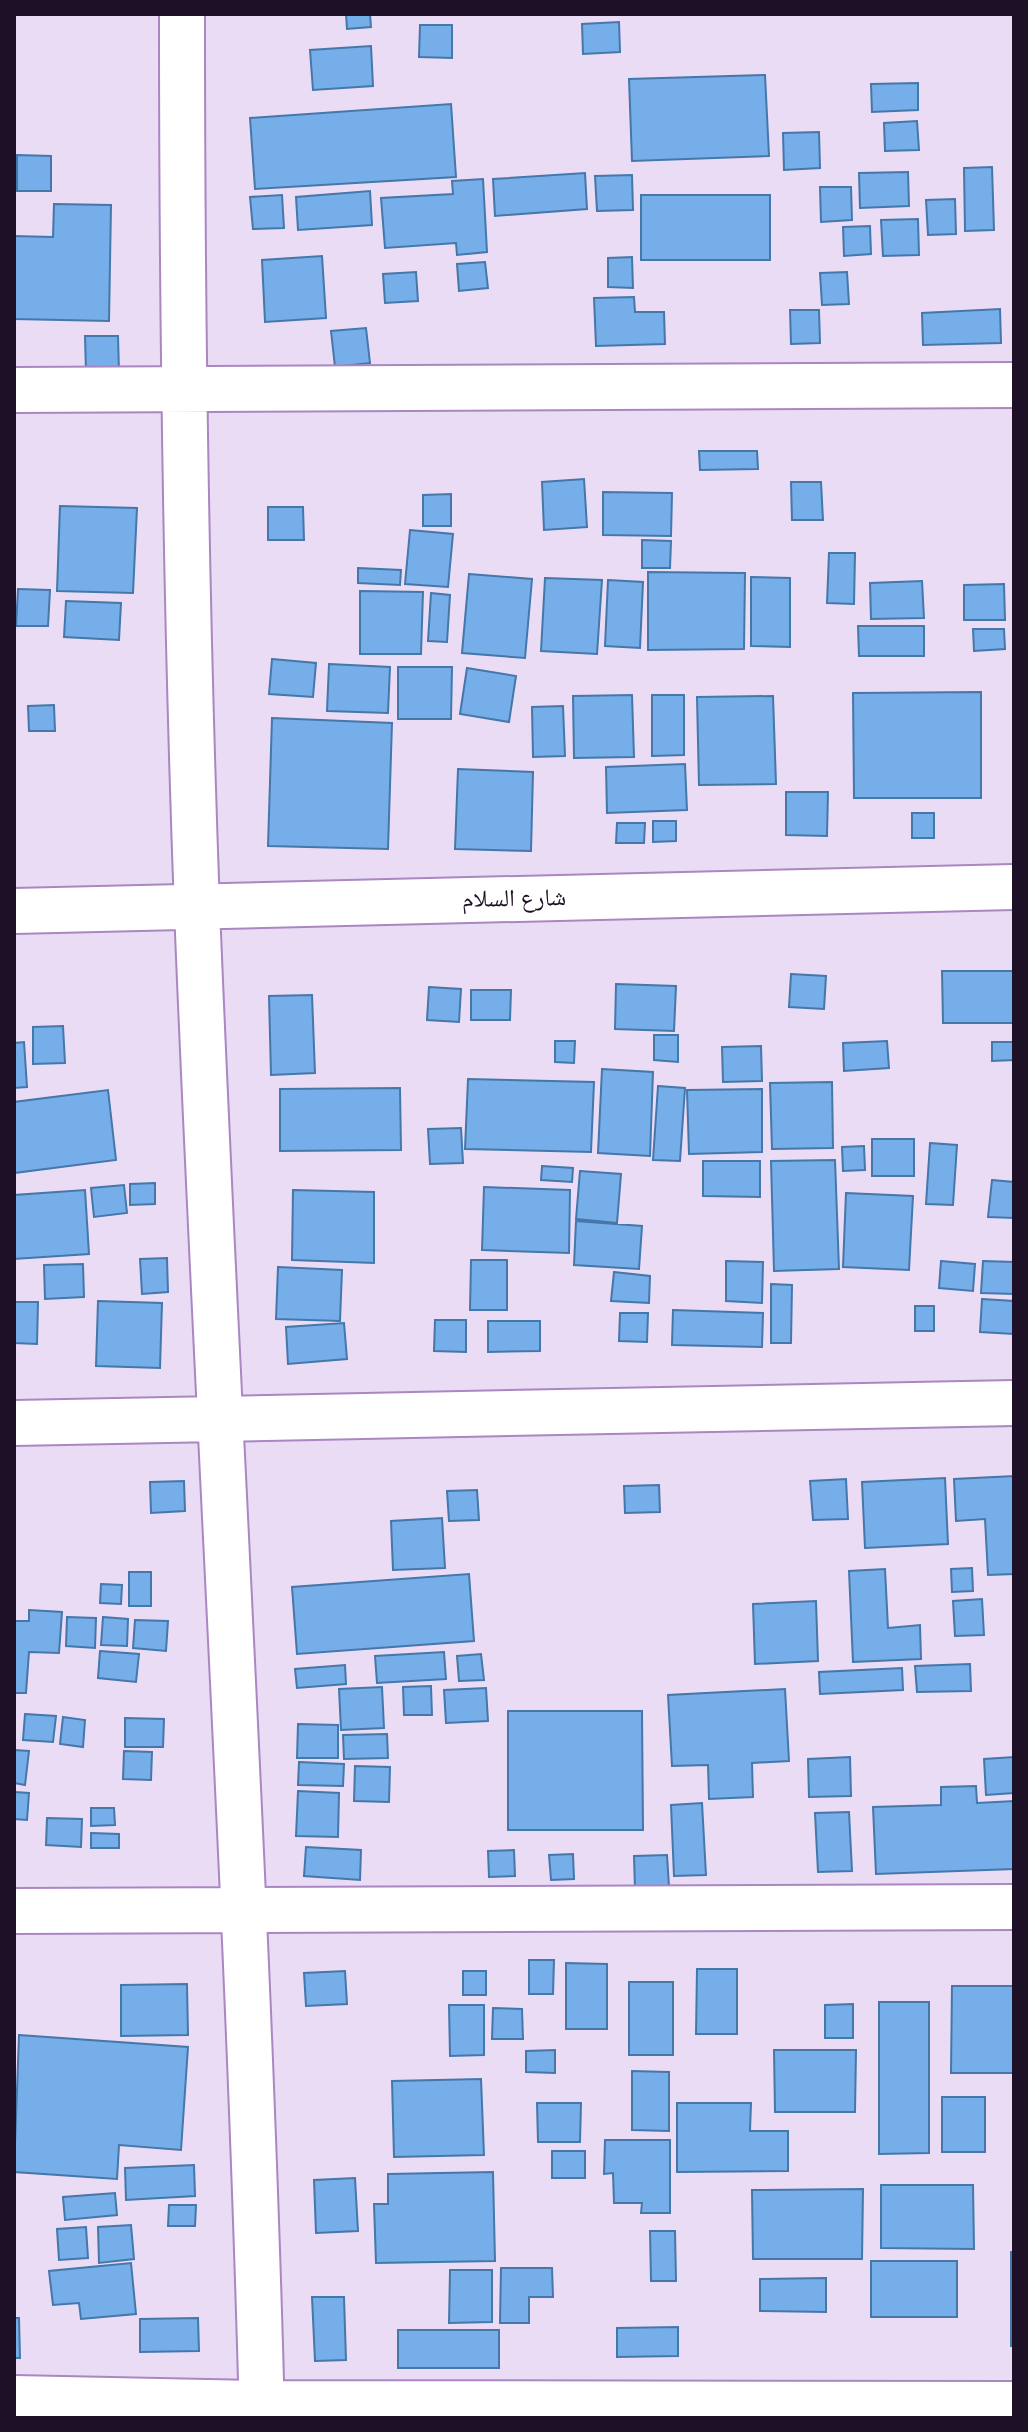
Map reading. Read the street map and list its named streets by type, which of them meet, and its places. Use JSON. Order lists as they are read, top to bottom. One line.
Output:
{"streets":{"street":["شارع السلام"]}}
